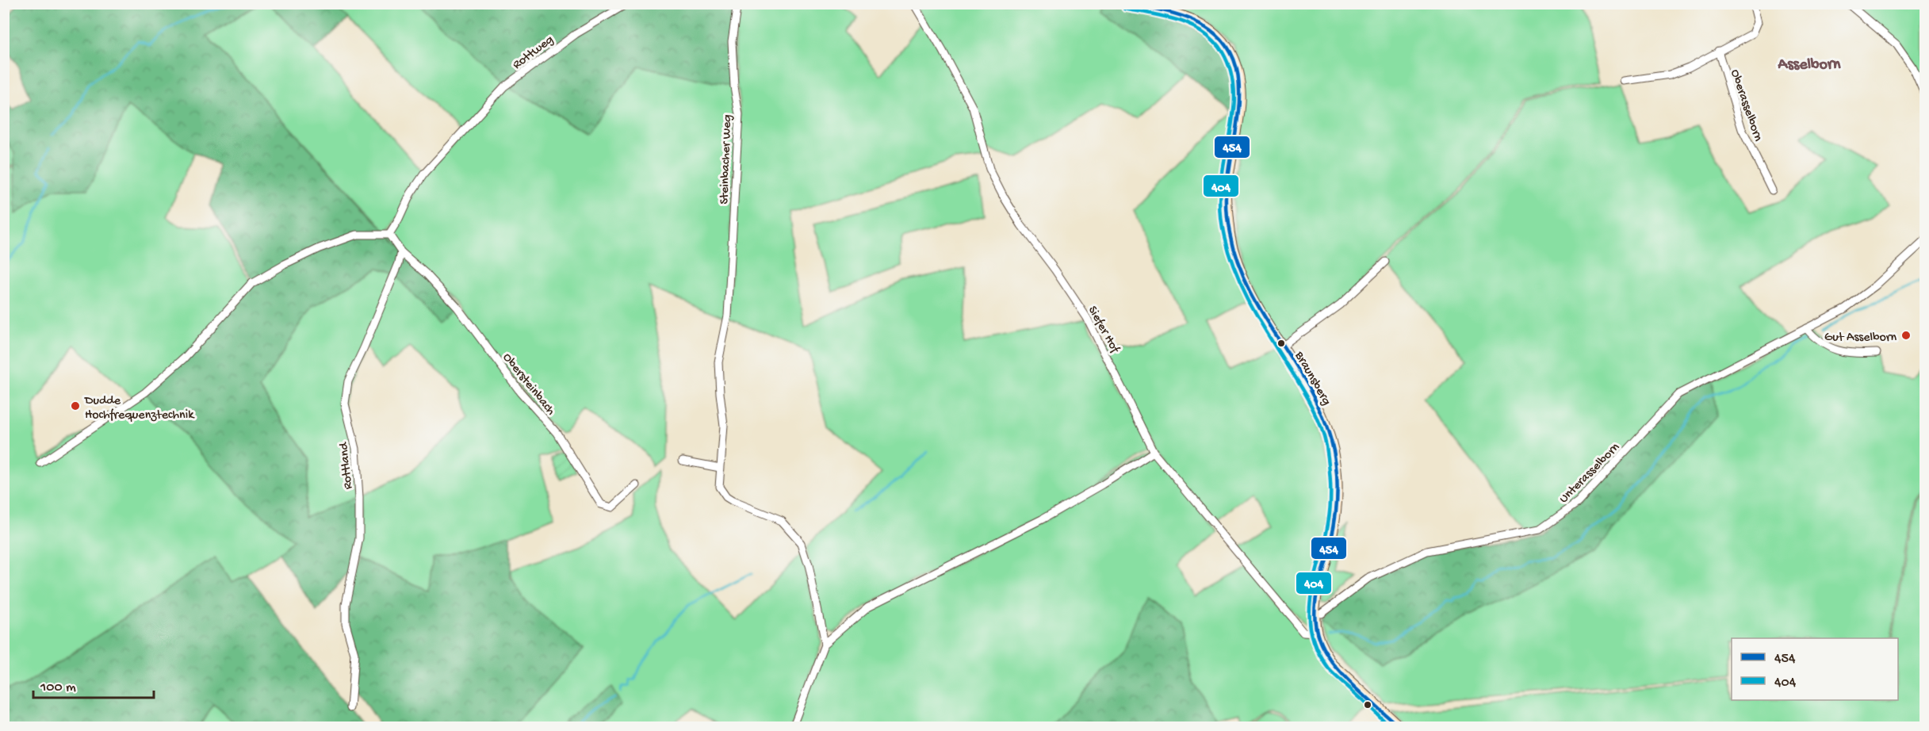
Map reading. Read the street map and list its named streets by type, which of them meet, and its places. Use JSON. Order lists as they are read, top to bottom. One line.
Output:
{"streets":{"main road":["Braunsberg"],"street":["Rottweg","Oberasselborn","Steinbacher Weg","Siefer Hof","Obersteinbach","Rottland","Unterasselborn"]},"crossings":[["Siefer Hof","Braunsberg"],["Braunsberg","Unterasselborn"],["Obersteinbach","Rottland"]],"districts":["Asselborn"],"places":["Gut Asselborn","Dudde Hochfrequenztechnik"],"lines":["transit line 454","transit line 404"],"legend":["454","404"],"scale_bar":"100 m"}
